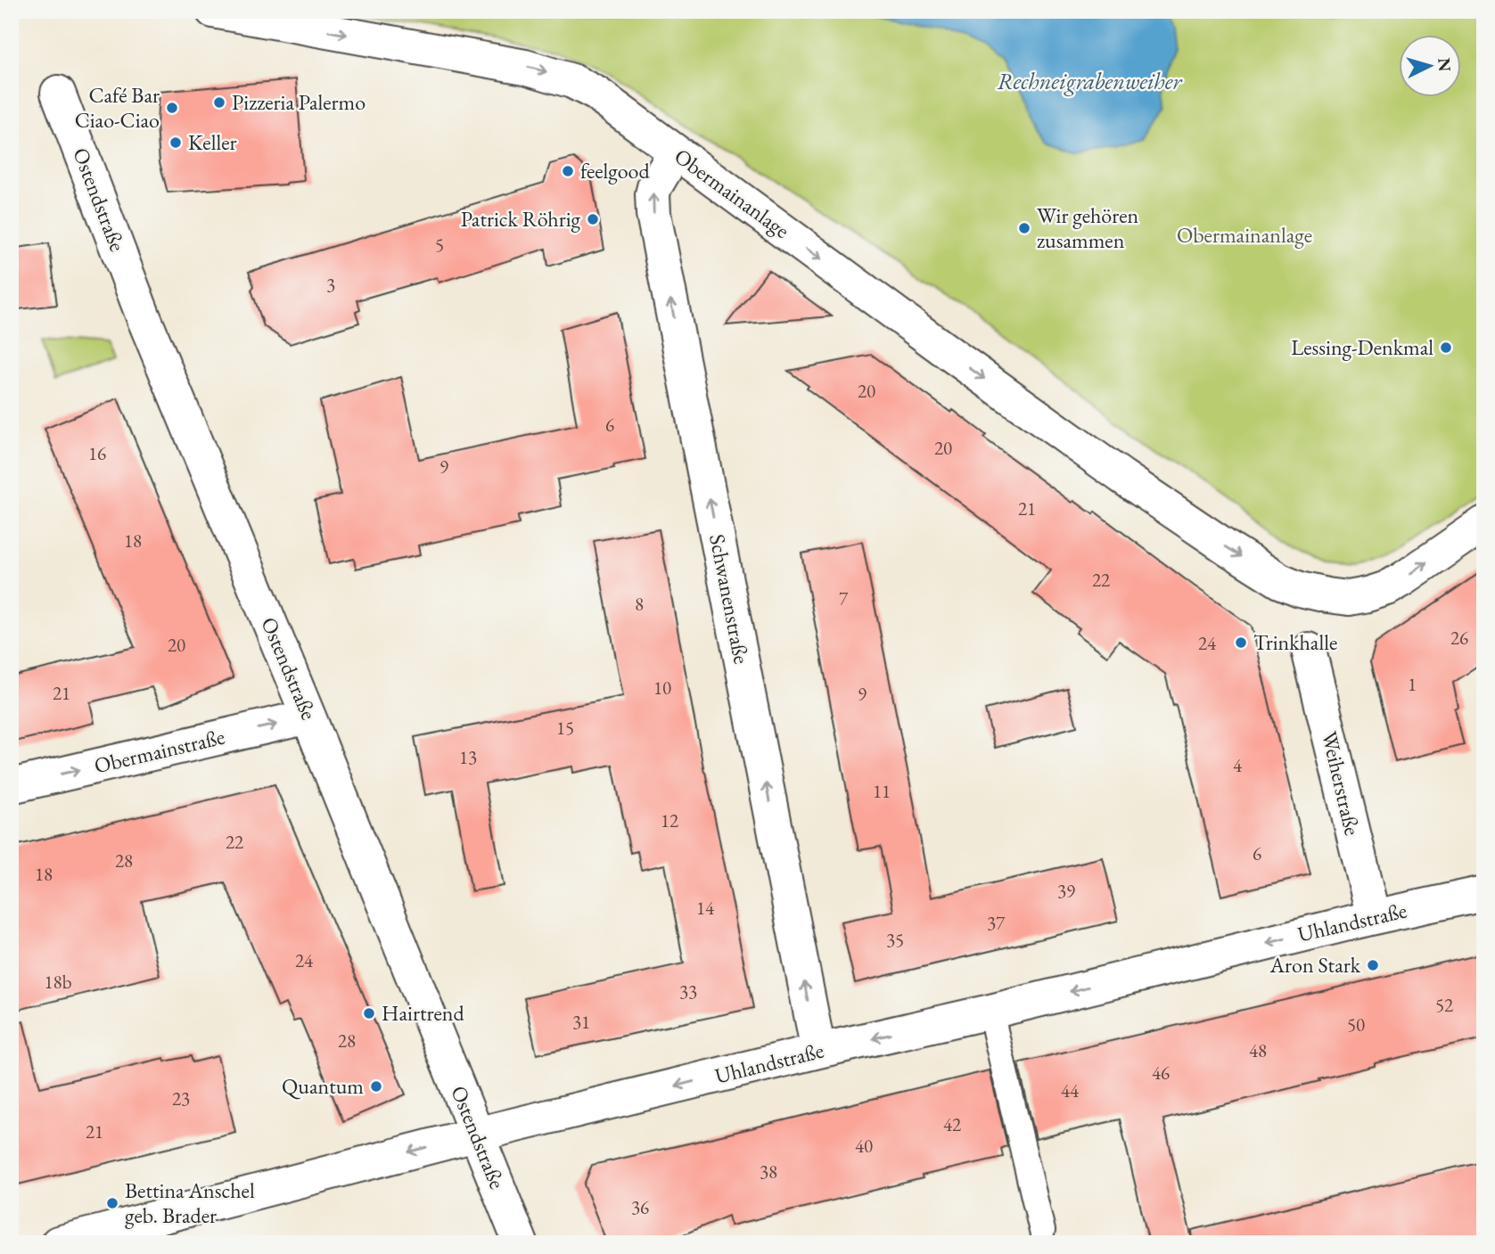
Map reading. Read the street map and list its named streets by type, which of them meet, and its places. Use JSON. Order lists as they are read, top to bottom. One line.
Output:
{"streets":{"street":["Obermainanlage","Ostendstraße","Schwanenstraße","Obermainstraße","Weiherstraße","Uhlandstraße"]},"crossings":[["Obermainanlage","Schwanenstraße"],["Ostendstraße","Obermainstraße"],["Ostendstraße","Uhlandstraße"],["Schwanenstraße","Uhlandstraße"],["Weiherstraße","Uhlandstraße"]],"one_way":["Obermainanlage","Schwanenstraße","Obermainstraße","Uhlandstraße"],"water":["Rechneigrabenweiher"],"parks":["Obermainanlage"],"places":["Pizzeria Palermo","Café Bar Ciao-Ciao","Keller","feelgood","Patrick Röhrig","Wir gehören zusammen","Lessing-Denkmal","Trinkhalle","Aron Stark","Hairtrend","Quantum","Bettina Anschel geb. Brader"],"house_numbers":["5","3","20","6","20","16","9","21","18","22","7","8","26","24","20","1","10","21","9","15","13","4","11","12","22","6","28","18","39","14","37","35","24","18b","33","52","31","50","28","48","46","44","23","42","21","40","38","36"],"north":"right"}
